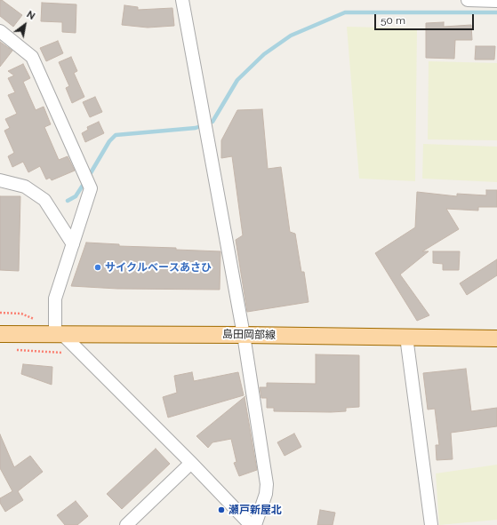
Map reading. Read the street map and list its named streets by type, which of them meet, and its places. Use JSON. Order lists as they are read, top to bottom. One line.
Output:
{"streets":{"main road":["島田岡部線"]},"places":["サイクルベースあさひ","瀬戸新屋北"],"scale_bar":"50 m","north":"top right"}
